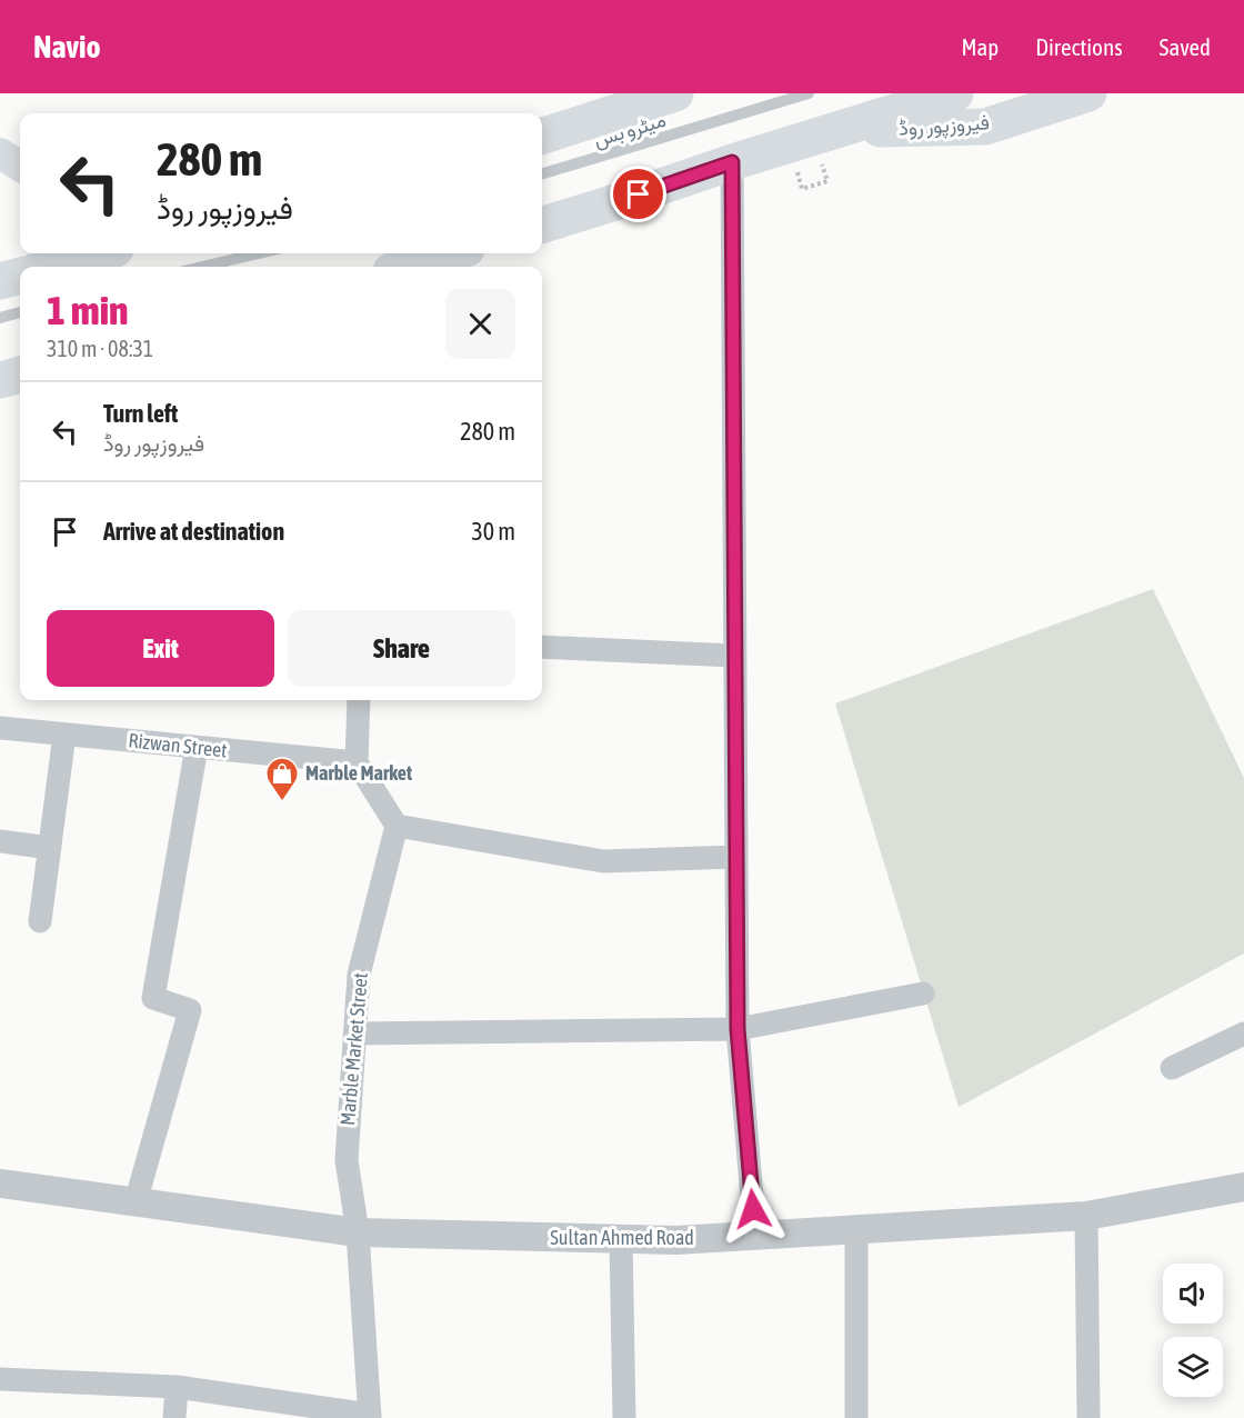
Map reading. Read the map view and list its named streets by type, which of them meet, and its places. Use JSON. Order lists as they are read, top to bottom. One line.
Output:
{"streets":{"main road":["فیروزپور روڈ"],"street":["Rizwan Street","Marble Market Street","Sultan Ahmed Road"],"lane":["میٹرو بس"]},"crossings":[["Marble Market Street","Sultan Ahmed Road"]],"places":{"shop":["Marble Market"]},"page":{"header":"Navio","nav":["Map","Directions","Saved"],"turn":["280 m","فیروزپور روڈ"],"heading":["1 min","310 m · 08:31"],"list":[{"name":"Turn left","note":"فیروزپور روڈ","value":"280 m"},{"name":"Arrive at destination","value":"30 m"}],"buttons":["Exit","Share"]}}
